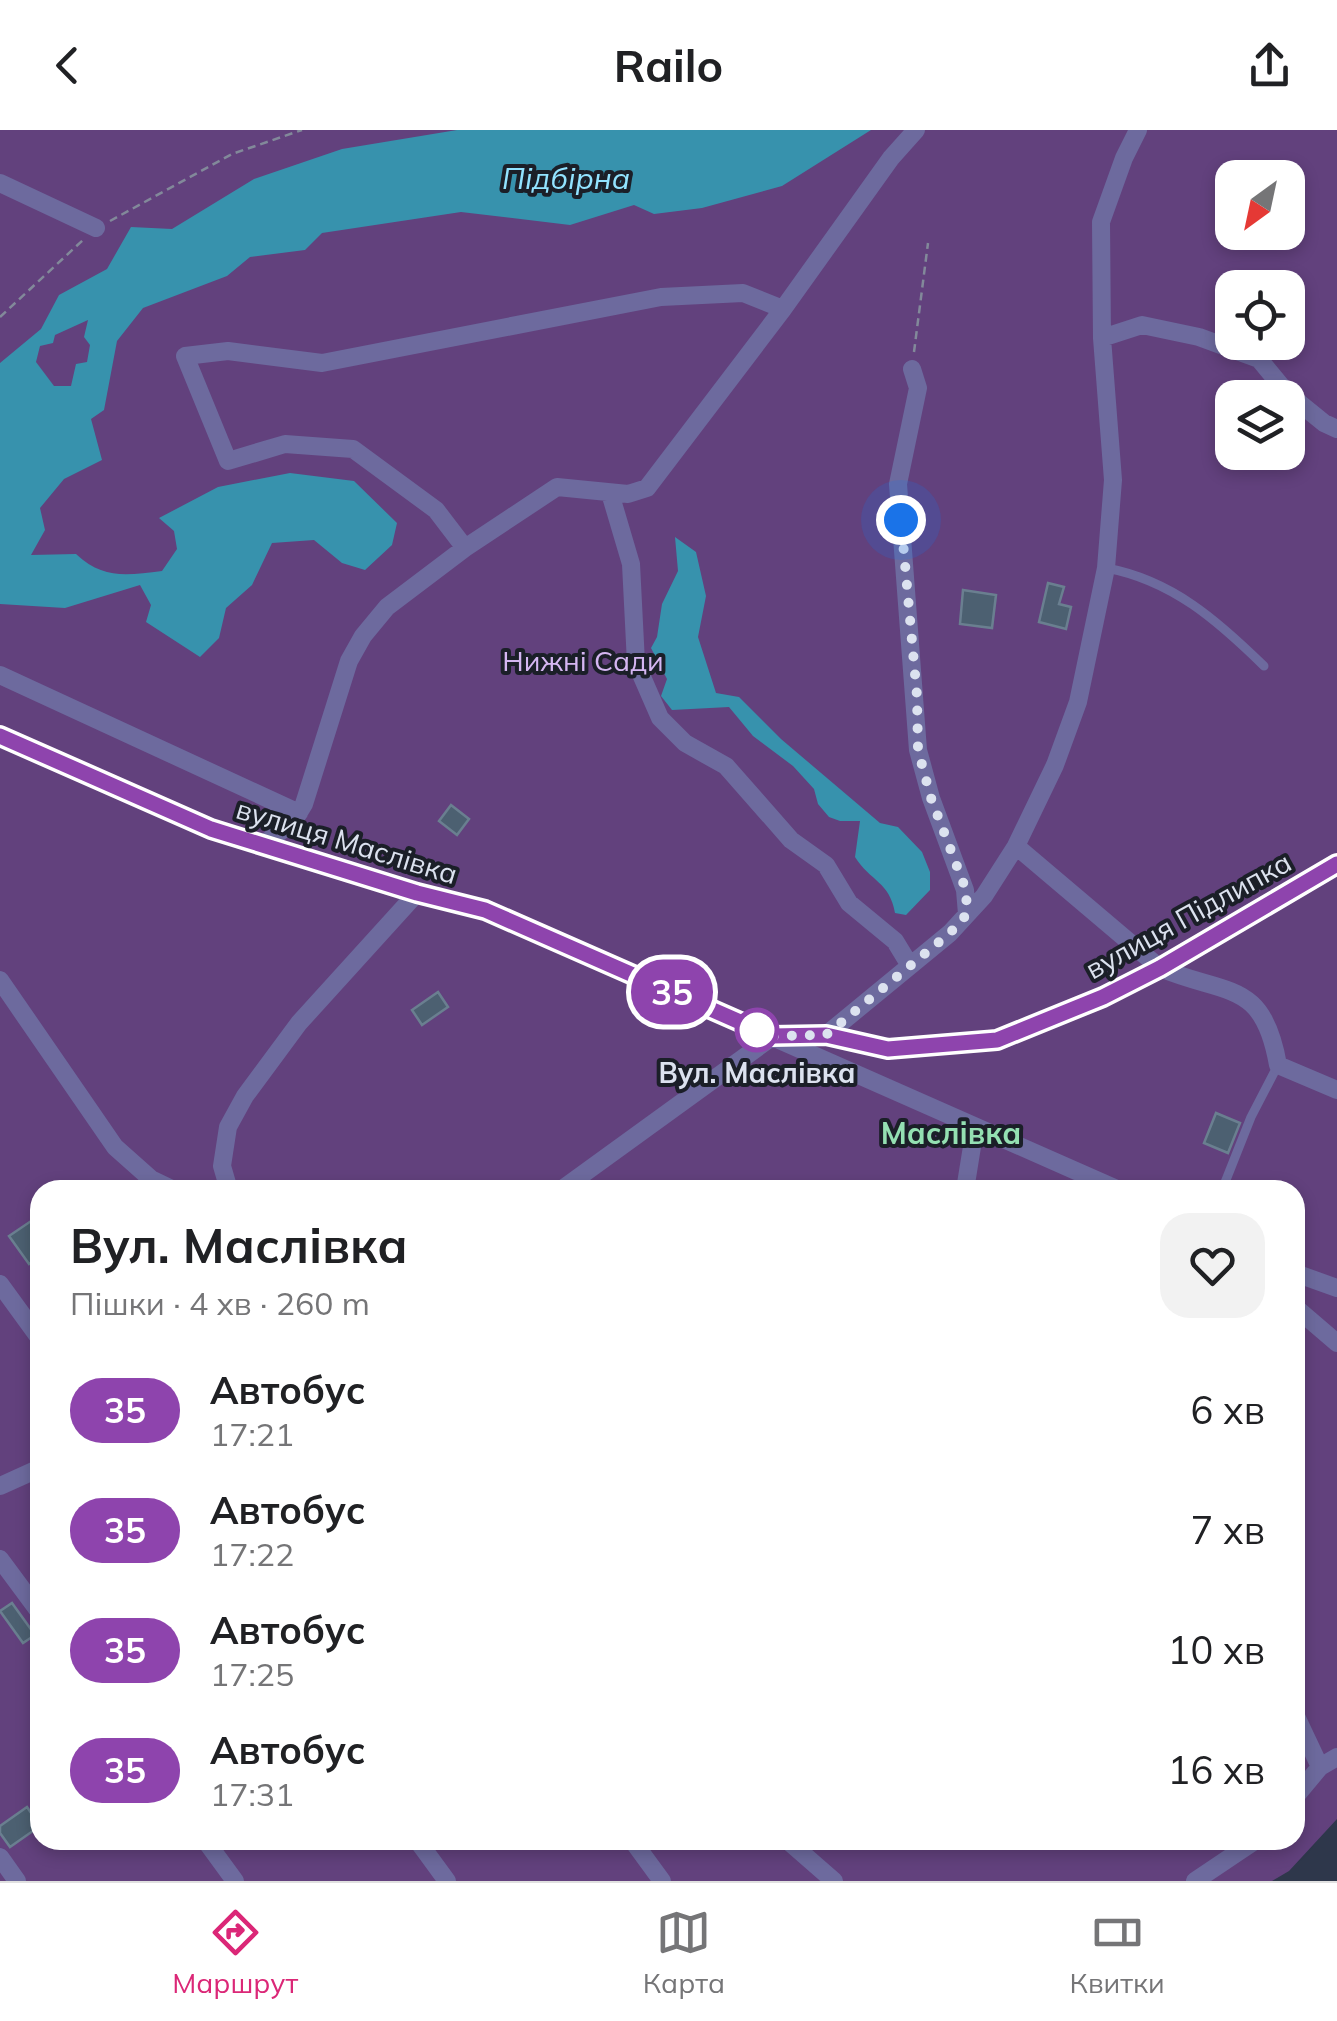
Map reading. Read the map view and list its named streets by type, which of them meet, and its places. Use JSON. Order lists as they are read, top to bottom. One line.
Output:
{"streets":{"street":["вулиця Маслівка","вулиця Підлипка"]},"crossings":[["вулиця Маслівка","вулиця Підлипка"]],"districts":["Маслівка"],"water":["Підбірна"],"parks":["Нижні Сади"],"places":["Вул. Маслівка"],"lines":["bus line 35"],"north":"bottom left","page":{"header":"Railo","on_map":"35","heading":["Вул. Маслівка","Пішки · 4 хв · 260 m"],"list":[{"mark":"35","name":"Автобус","note":"17:21","value":"6 хв"},{"mark":"35","name":"Автобус","note":"17:22","value":"7 хв"},{"mark":"35","name":"Автобус","note":"17:25","value":"10 хв"},{"mark":"35","name":"Автобус","note":"17:31","value":"16 хв"}],"tabs":["Маршрут","Карта","Квитки"]}}
